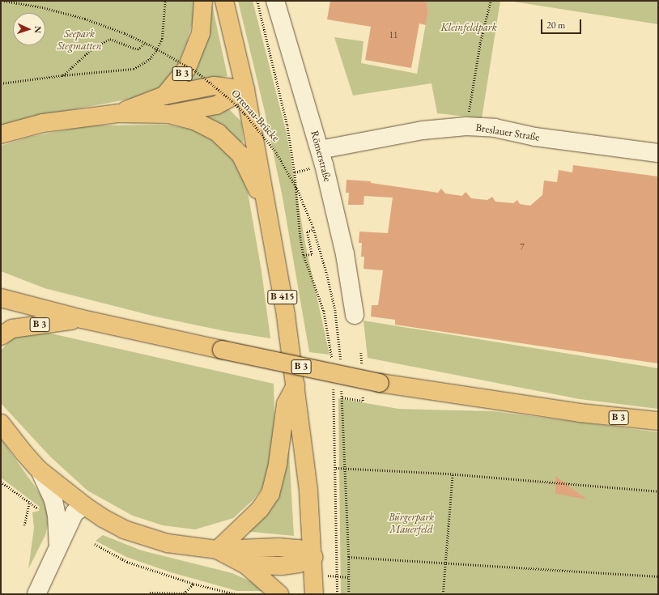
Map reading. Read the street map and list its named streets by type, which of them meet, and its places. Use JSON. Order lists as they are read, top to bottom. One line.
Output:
{"streets":{"main road":["B 3","B 415"],"street":["Breslauer Straße","Römerstraße"],"path":["Ortenau-Brücke"]},"crossings":[["B 3","B 415"],["Breslauer Straße","Römerstraße"]],"parks":["Kleinfeldpark","Seepark Stegmatten","Bürgerpark Mauerfeld"],"house_numbers":["11","7"],"scale_bar":"20 m","north":"right"}
